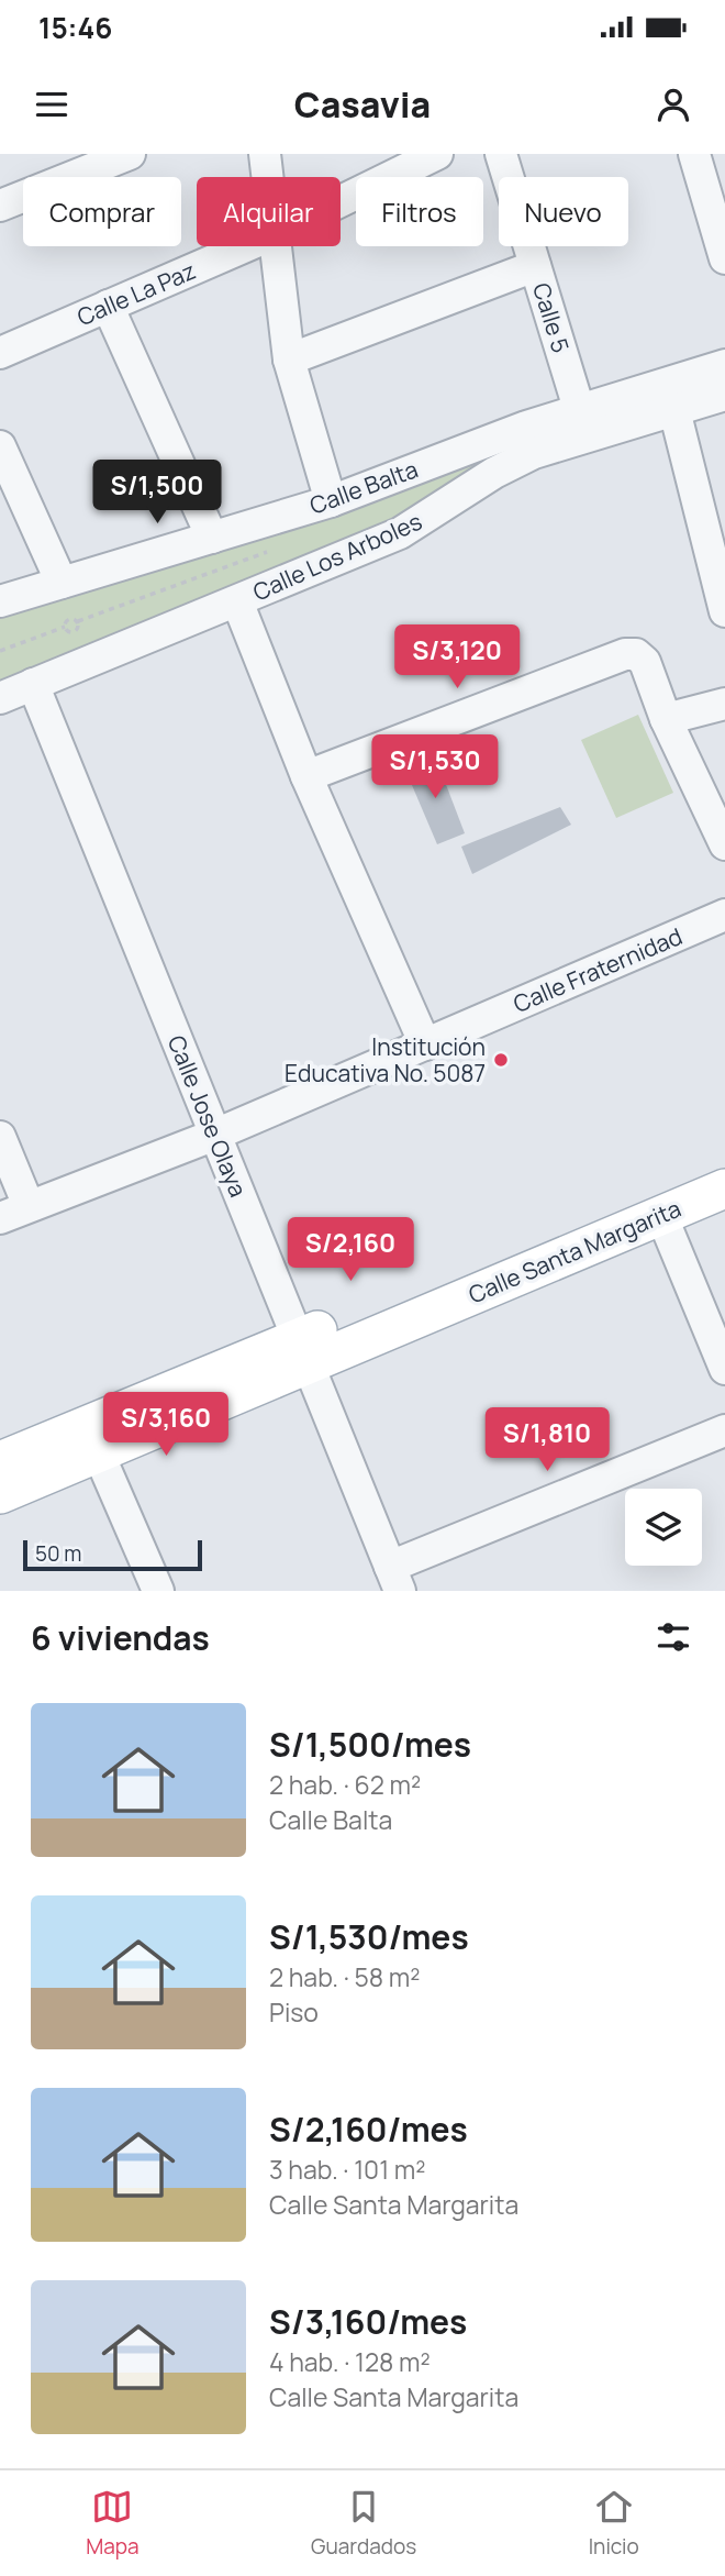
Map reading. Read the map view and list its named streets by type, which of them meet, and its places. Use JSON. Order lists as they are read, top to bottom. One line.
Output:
{"streets":{"main road":["Calle Santa Margarita"],"street":["Calle La Paz","Calle 5","Calle Balta","Calle Los Arboles","Calle Fraternidad","Calle Jose Olaya"]},"crossings":[["Calle 5","Calle Balta"],["Calle 5","Calle Los Arboles"],["Calle Balta","Calle Los Arboles"],["Calle Los Arboles","Calle Jose Olaya"],["Calle Fraternidad","Calle Jose Olaya"],["Calle Jose Olaya","Calle Santa Margarita"]],"places":["Institución Educativa No. 5087"],"scale_bar":"50 m","page":{"status":"15:46","header":"Casavia","chip":["Comprar","Alquilar","Filtros","Nuevo"],"price":["S/1,500","S/3,120","S/1,530","S/2,160","S/3,160","S/1,810"],"scale":"50 m","heading":"6 viviendas","list":[{"name":"S/1,500/mes","note":"2 hab. · 62 m² · Calle Balta"},{"name":"S/1,530/mes","note":"2 hab. · 58 m² · Piso"},{"name":"S/2,160/mes","note":"3 hab. · 101 m² · Calle Santa Margarita"},{"name":"S/3,160/mes","note":"4 hab. · 128 m² · Calle Santa Margarita"}],"tabs":["Mapa","Guardados","Inicio"]}}
